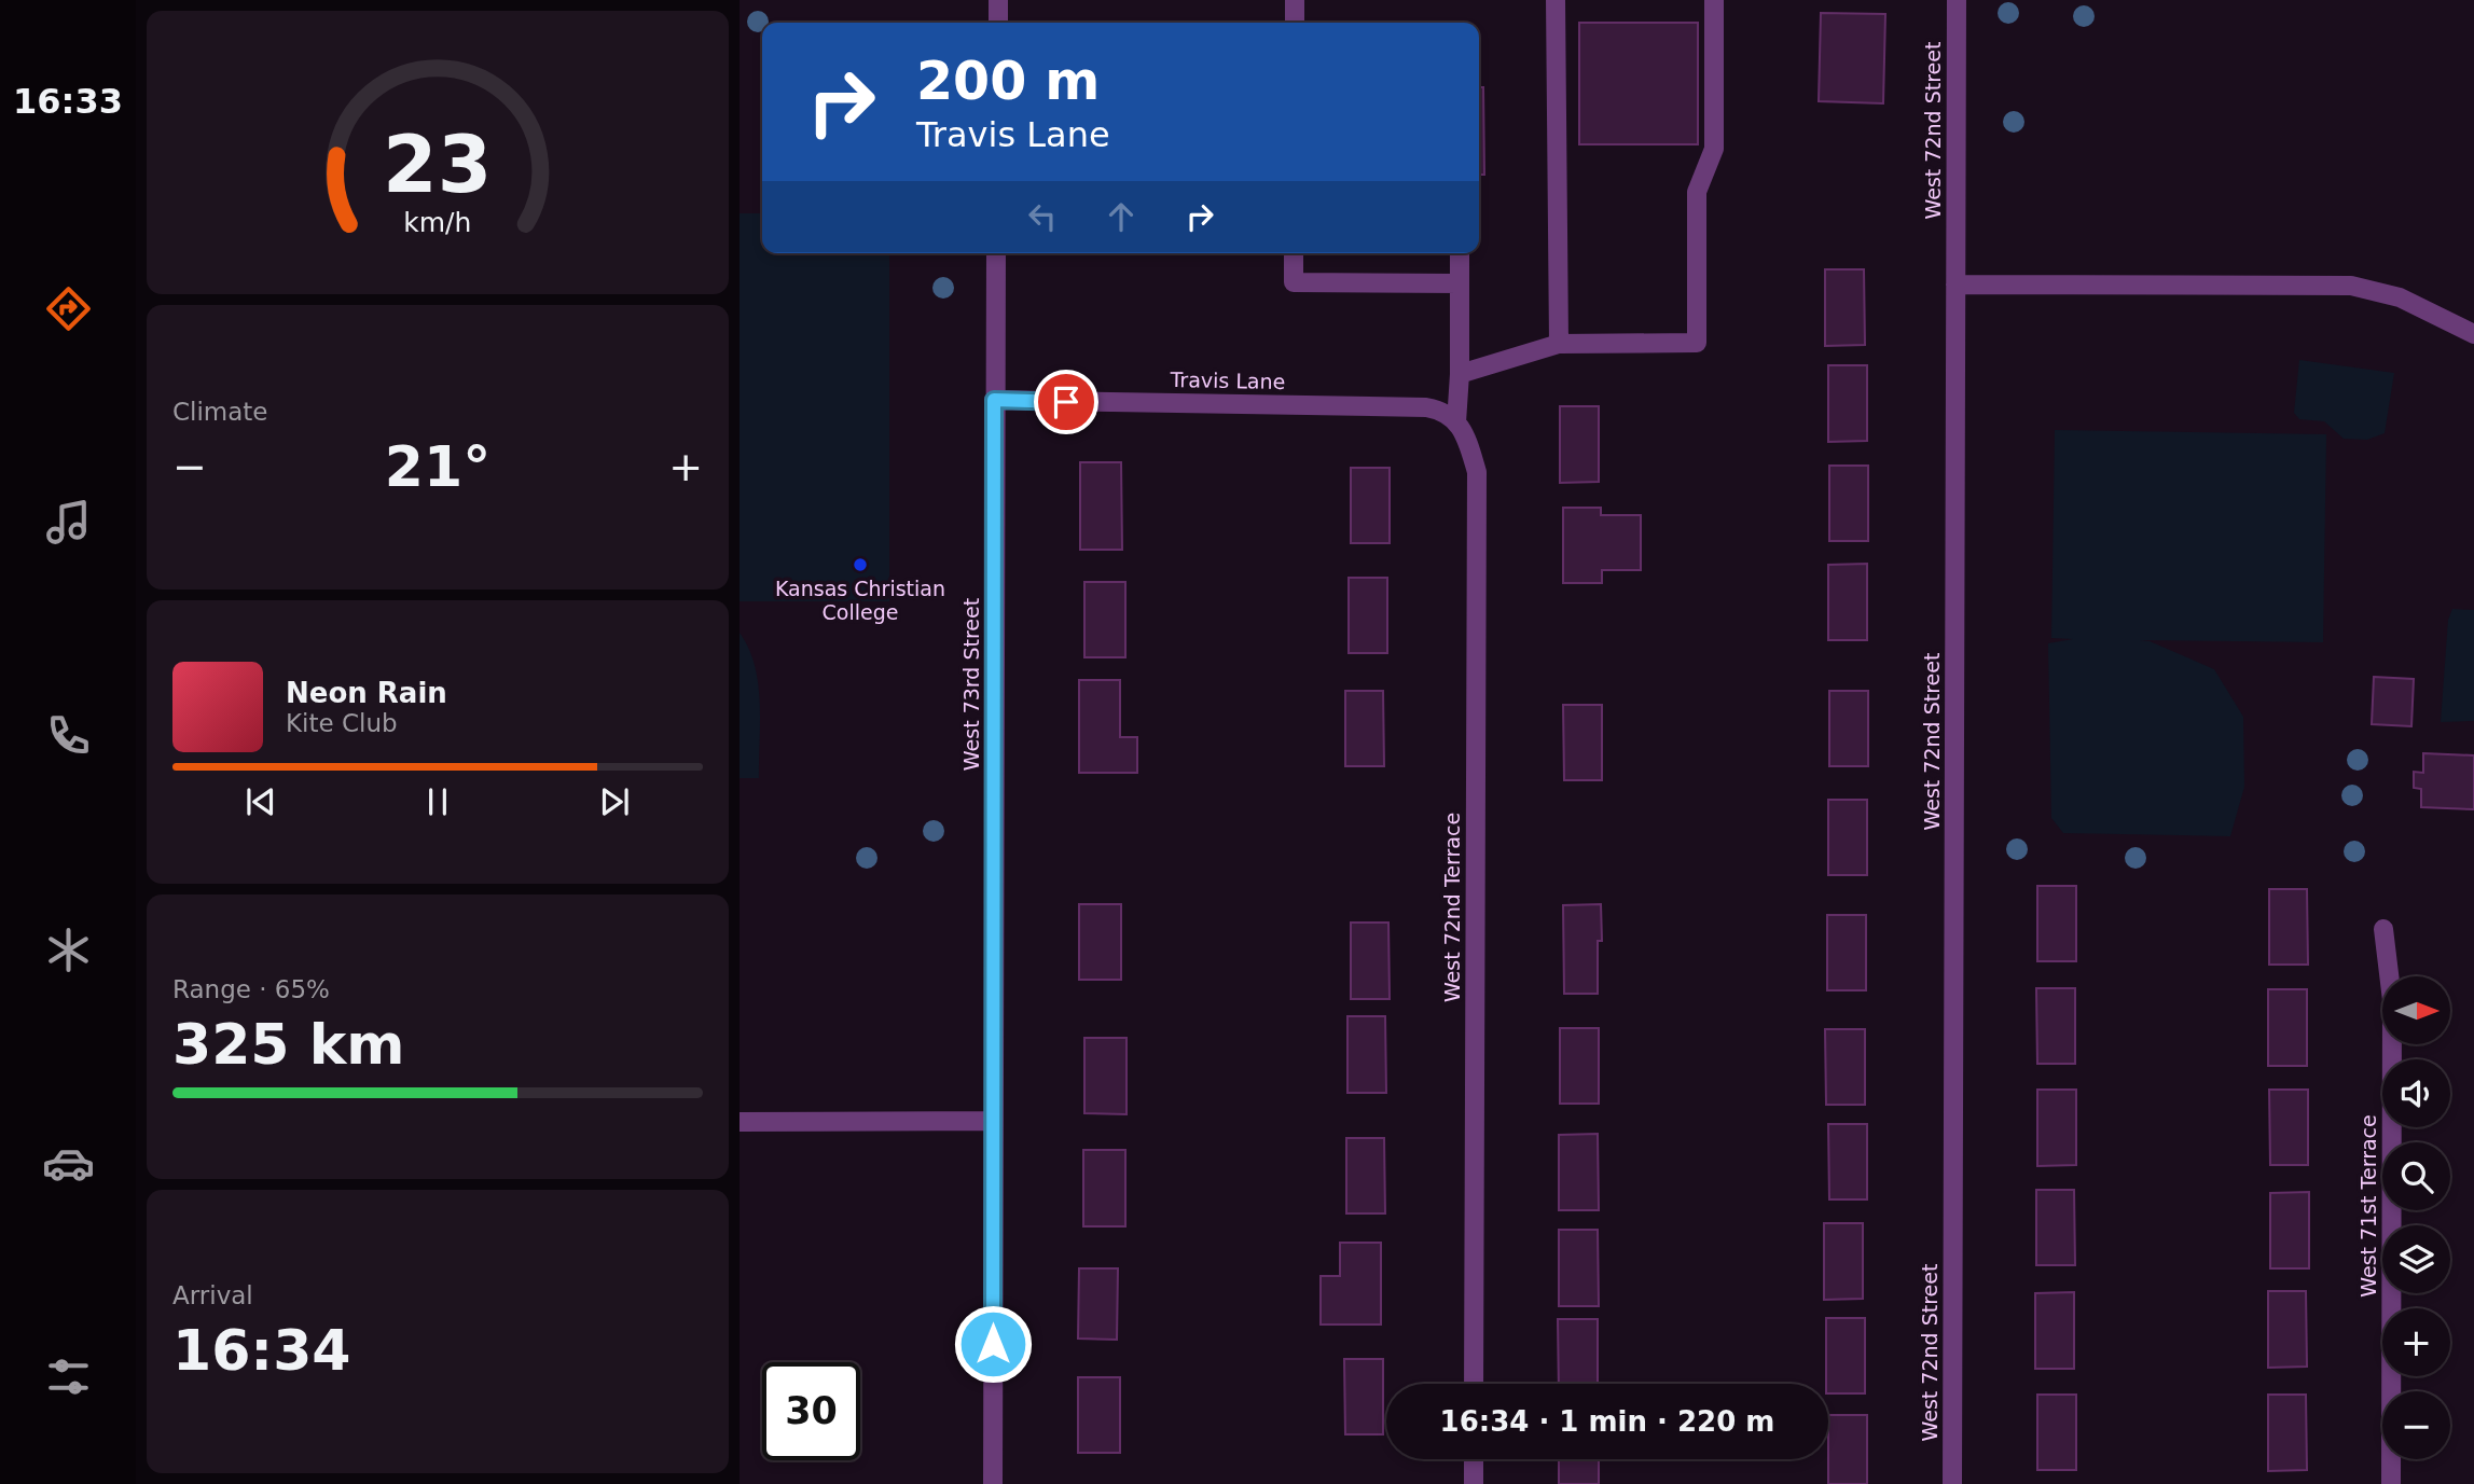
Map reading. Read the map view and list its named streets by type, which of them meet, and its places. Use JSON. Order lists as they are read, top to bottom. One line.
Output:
{"streets":{"street":["West 72nd Street","Travis Lane","West 73rd Street","West 72nd Terrace","West 71st Terrace"]},"crossings":[["Travis Lane","West 73rd Street"],["Travis Lane","West 72nd Terrace"]],"places":["Kansas Christian College"],"north":"right","page":{"tabs":"16:33","turn":["200 m","Travis Lane"],"tile":["Climate",["Range · 65%","325 km"],["Arrival","16:34"]],"heat":["−","21°","+"],"song":["Neon Rain","Kite Club"],"map_buttons":["+","−"],"limit":"30","trip":"16:34 · 1 min · 220 m","gauge":["23","km/h"]}}
